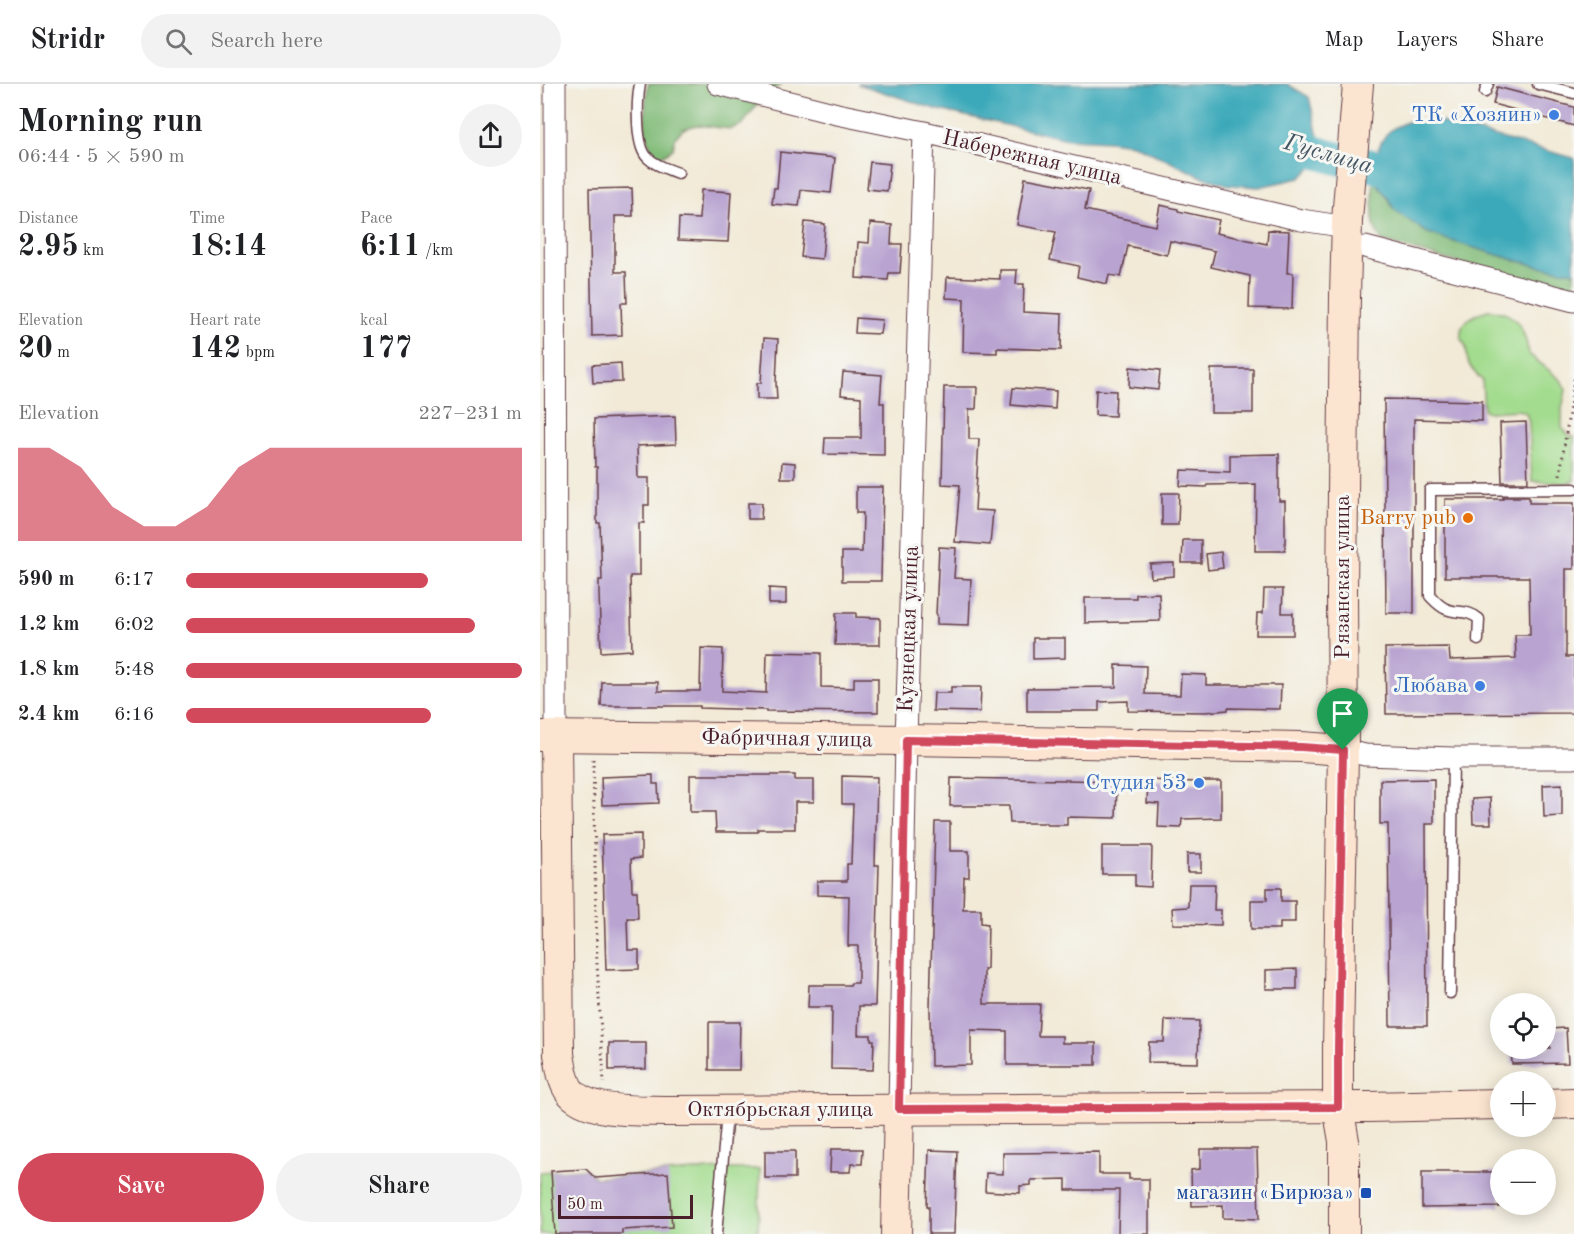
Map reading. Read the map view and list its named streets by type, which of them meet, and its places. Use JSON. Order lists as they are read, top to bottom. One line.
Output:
{"streets":{"street":["Набережная улица","Рязанская улица","Кузнецкая улица","Фабричная улица","Октябрьская улица"]},"crossings":[["Набережная улица","Рязанская улица"],["Набережная улица","Кузнецкая улица"],["Рязанская улица","Фабричная улица"],["Рязанская улица","Октябрьская улица"],["Кузнецкая улица","Фабричная улица"],["Кузнецкая улица","Октябрьская улица"],["Фабричная улица","Октябрьская улица"]],"water":["Гуслица"],"places":{"other":["ТК «Хозяин»","Barry pub","Любава","Студия 53"],"transit":["магазин «Бирюза»"]},"scale_bar":"50 m","page":{"header":"Stridr","search":"Search here","nav":["Map","Layers","Share"],"heading":["Morning run","06:44 · 5 × 590 m"],"stats":[["Distance","2.95 km"],["Time","18:14"],["Pace","6:11 /km"],["Elevation","20 m"],["Heart rate","142 bpm"],["kcal","177"]],"chart":["Elevation","227–231 m"],"list":[{"name":"590 m","note":"6:17"},{"name":"1.2 km","note":"6:02"},{"name":"1.8 km","note":"5:48"},{"name":"2.4 km","note":"6:16"}],"map_buttons":["+","−"],"buttons":["Save","Share"],"scale":"50 m"}}
